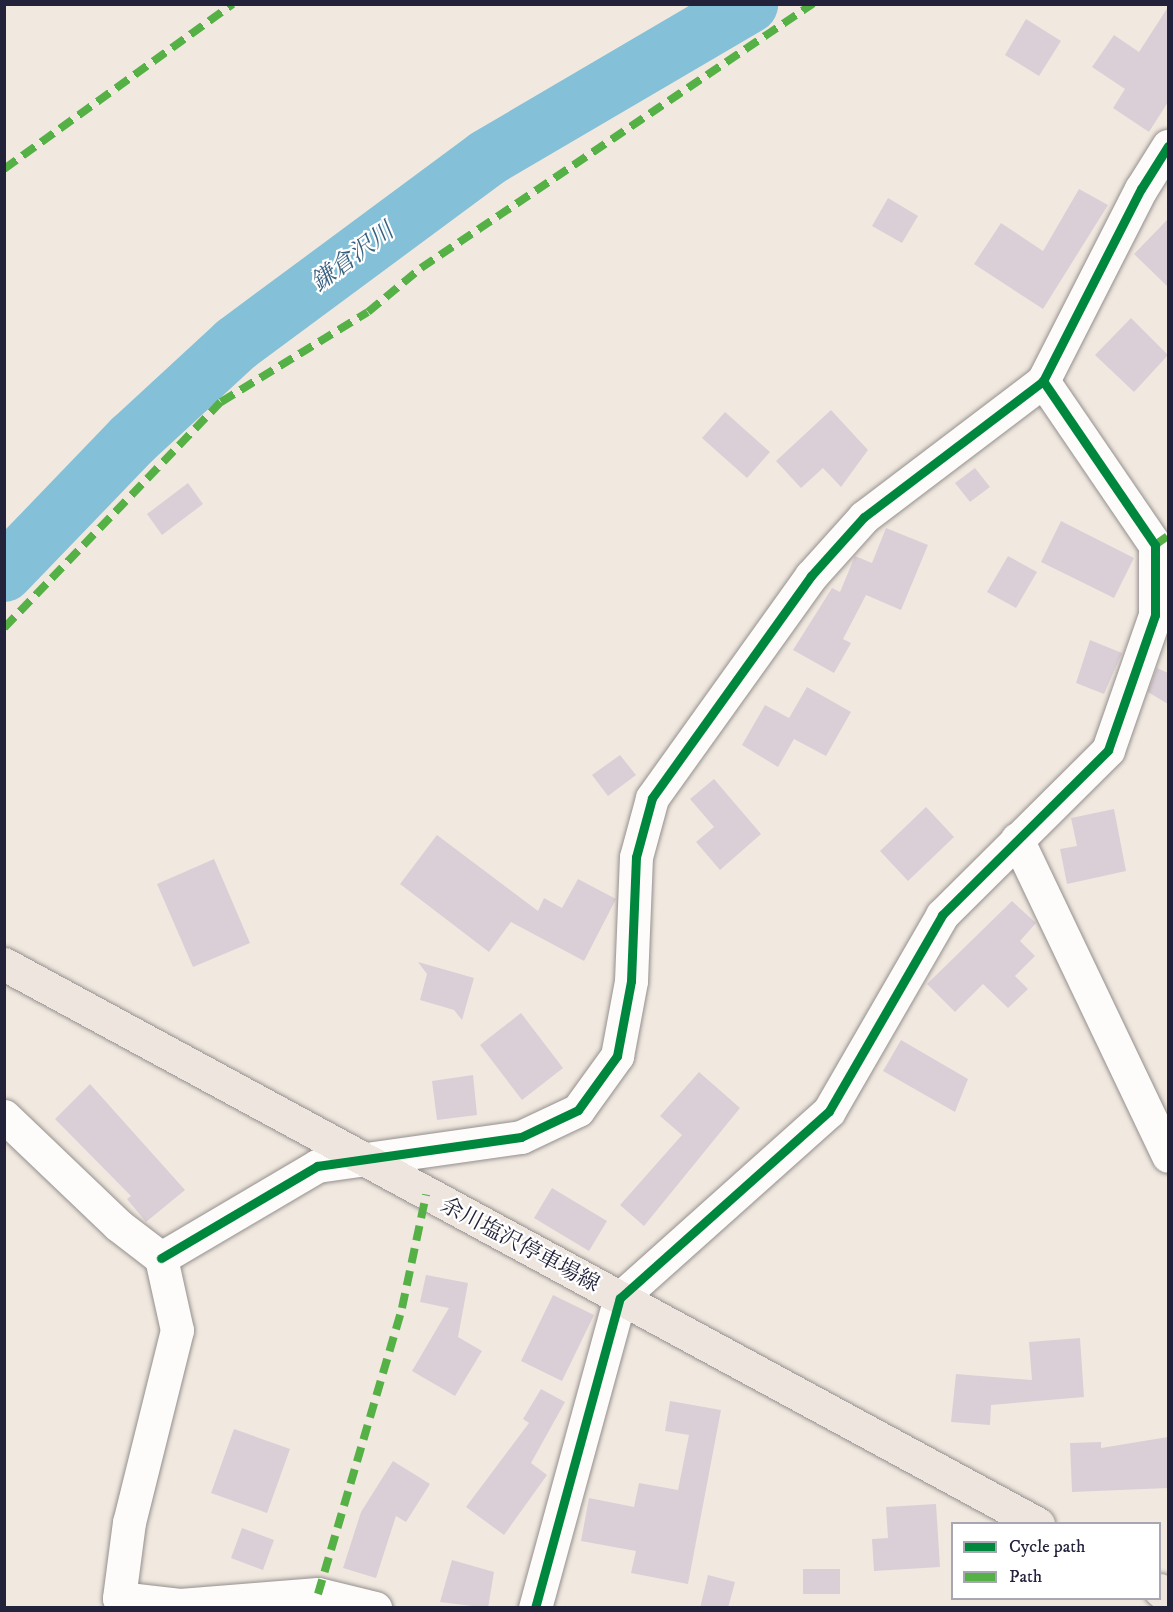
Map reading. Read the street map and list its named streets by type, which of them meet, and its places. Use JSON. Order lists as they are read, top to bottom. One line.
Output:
{"streets":{"main road":["余川塩沢停車場線"]},"water":["鎌倉沢川"],"legend":["Cycle path","Path"]}
